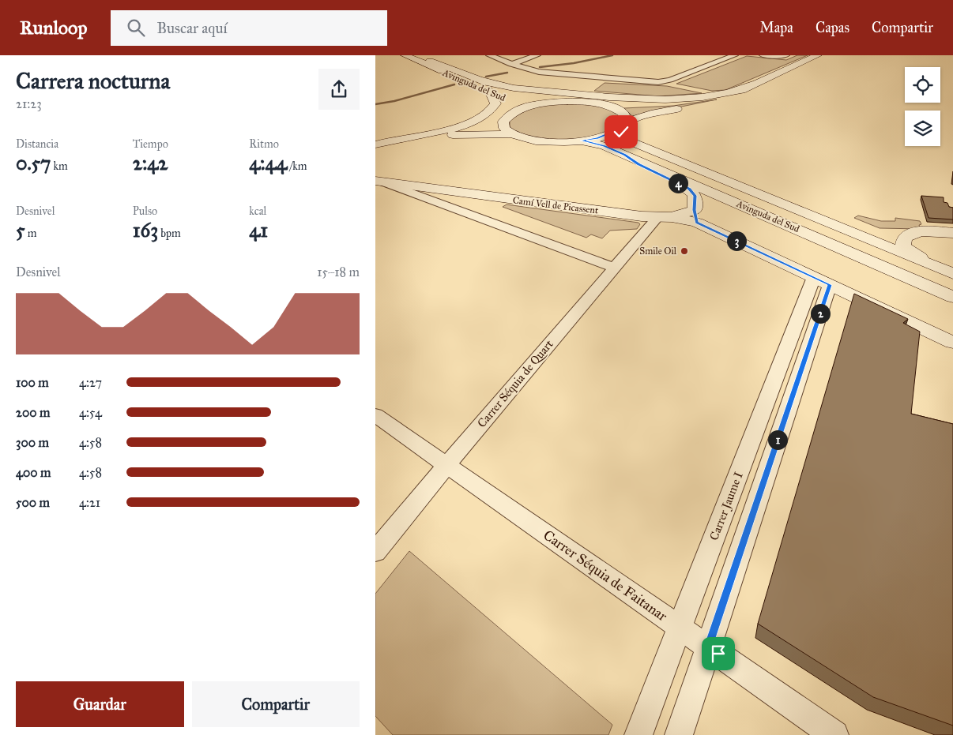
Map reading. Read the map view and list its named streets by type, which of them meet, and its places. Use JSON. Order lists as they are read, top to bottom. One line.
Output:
{"streets":{"main road":["Avinguda del Sud","Camí Vell de Picassent"],"street":["Carrer Séquia de Quart","Carrer Jaume I","Carrer Séquia de Faitanar"]},"crossings":[["Camí Vell de Picassent","Carrer Séquia de Quart"],["Camí Vell de Picassent","Carrer Jaume I"],["Carrer Séquia de Quart","Carrer Séquia de Faitanar"],["Carrer Jaume I","Carrer Séquia de Faitanar"]],"places":["Smile Oil"],"page":{"header":"Runloop","search":"Buscar aquí","nav":["Mapa","Capas","Compartir"],"heading":["Carrera nocturna","21:23"],"stats":[["Distancia","0.57 km"],["Tiempo","2:42"],["Ritmo","4:44 /km"],["Desnivel","5 m"],["Pulso","163 bpm"],["kcal","41"]],"pins":["4","3","2","1"],"chart":["Desnivel","15–18 m"],"list":[{"name":"100 m","note":"4:27"},{"name":"200 m","note":"4:54"},{"name":"300 m","note":"4:58"},{"name":"400 m","note":"4:58"},{"name":"500 m","note":"4:21"}],"buttons":["Guardar","Compartir"]}}
